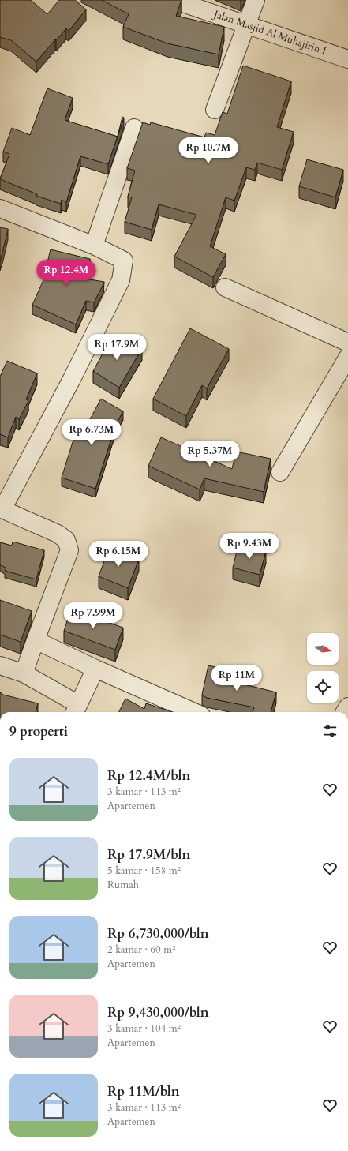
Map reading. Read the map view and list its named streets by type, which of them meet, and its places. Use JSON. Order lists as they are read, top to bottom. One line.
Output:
{"streets":{"street":["Jalan Masjid Al Muhajirin I"]},"north":"right","page":{"price":["Rp 10.7M","Rp 12.4M","Rp 17.9M","Rp 6.73M","Rp 5.37M","Rp 9.43M","Rp 6.15M","Rp 7.99M","Rp 11M"],"heading":"9 properti","list":[{"name":"Rp 12.4M/bln","note":"3 kamar · 113 m² · Apartemen"},{"name":"Rp 17.9M/bln","note":"5 kamar · 158 m² · Rumah"},{"name":"Rp 6,730,000/bln","note":"2 kamar · 60 m² · Apartemen"},{"name":"Rp 9,430,000/bln","note":"3 kamar · 104 m² · Apartemen"},{"name":"Rp 11M/bln","note":"3 kamar · 113 m² · Apartemen"}]}}
